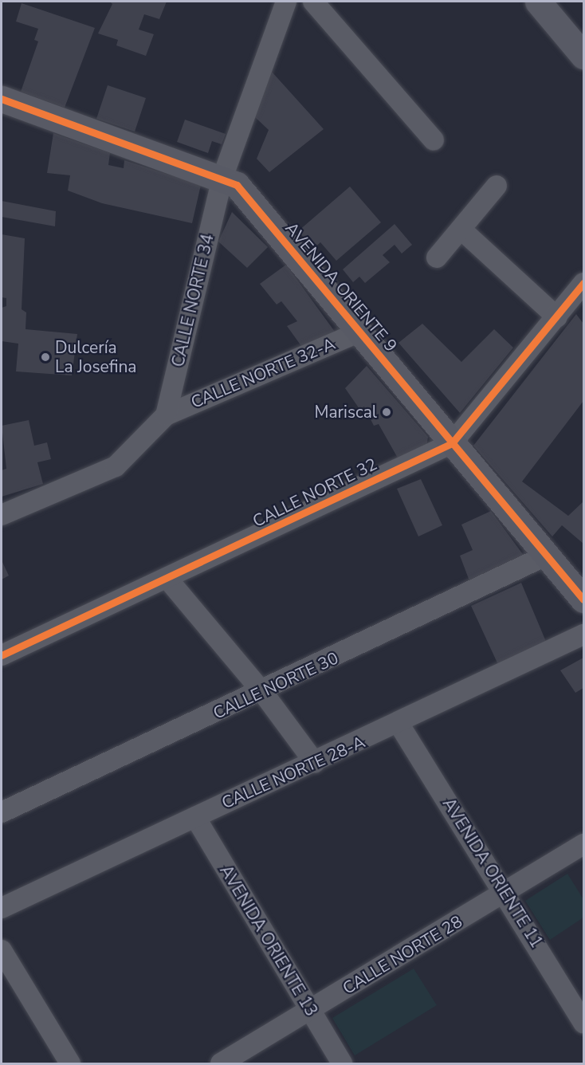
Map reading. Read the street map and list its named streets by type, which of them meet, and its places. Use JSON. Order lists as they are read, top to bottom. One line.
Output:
{"streets":{"street":["AVENIDA ORIENTE 9","CALLE NORTE 34","CALLE NORTE 32-A","CALLE NORTE 32","CALLE NORTE 30","CALLE NORTE 28-A","AVENIDA ORIENTE 11","AVENIDA ORIENTE 13","CALLE NORTE 28"]},"crossings":[["AVENIDA ORIENTE 9","CALLE NORTE 34"],["AVENIDA ORIENTE 9","CALLE NORTE 32-A"],["AVENIDA ORIENTE 9","CALLE NORTE 32"],["AVENIDA ORIENTE 9","CALLE NORTE 30"],["CALLE NORTE 34","CALLE NORTE 32-A"],["CALLE NORTE 28-A","AVENIDA ORIENTE 11"],["CALLE NORTE 28-A","AVENIDA ORIENTE 13"],["AVENIDA ORIENTE 11","CALLE NORTE 28"],["AVENIDA ORIENTE 13","CALLE NORTE 28"]],"places":["Dulcería La Josefina","Mariscal"]}
